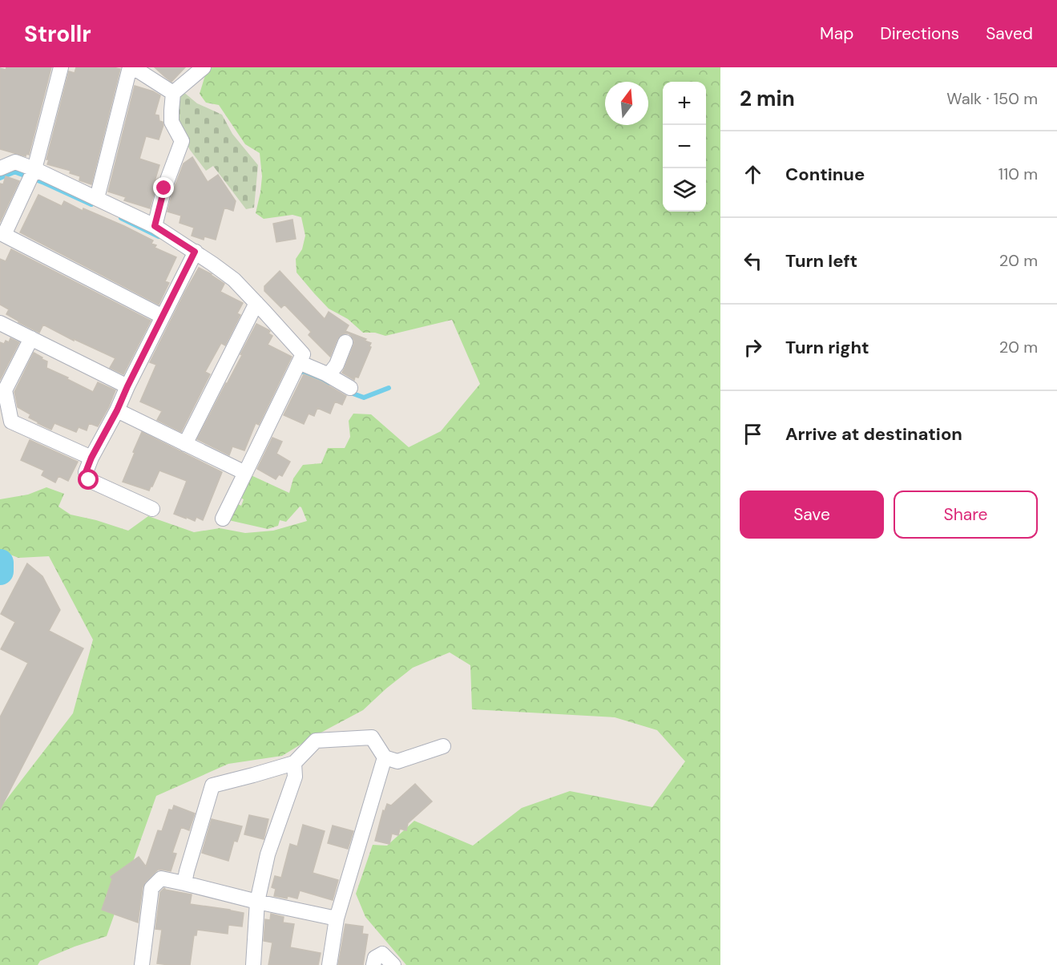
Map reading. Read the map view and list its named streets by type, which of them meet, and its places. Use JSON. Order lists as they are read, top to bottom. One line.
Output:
{"north":"top","page":{"header":"Strollr","nav":["Map","Directions","Saved"],"heading":["2 min","Walk · 150 m"],"map_buttons":["+","−"],"list":[["Continue","110 m"],["Turn left","20 m"],["Turn right","20 m"],"Arrive at destination"],"buttons":["Save","Share"]}}
